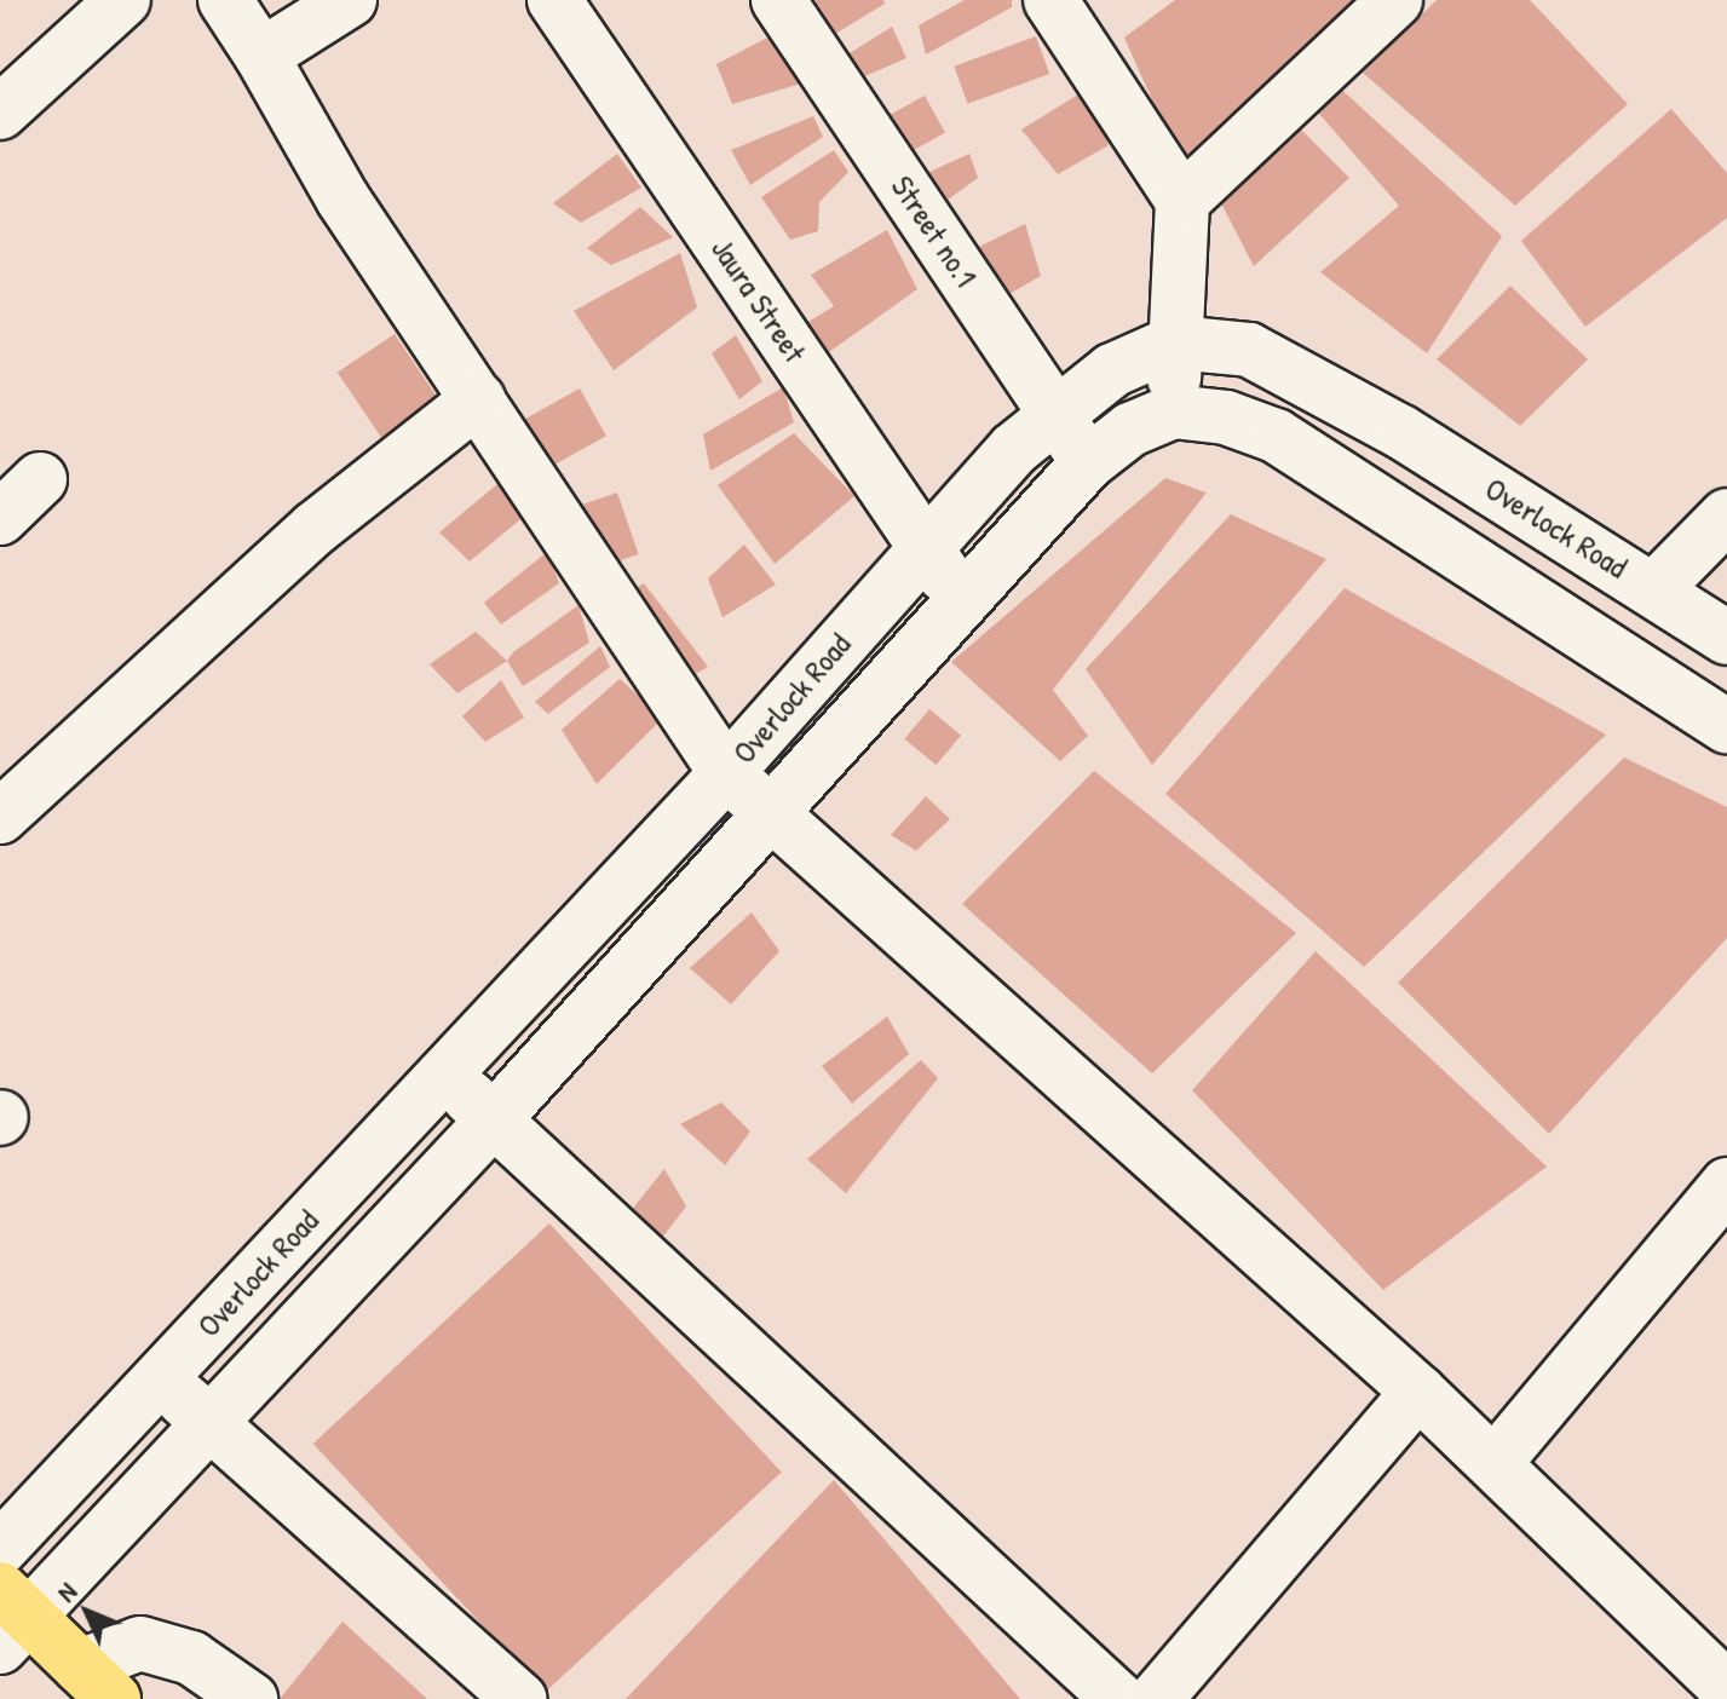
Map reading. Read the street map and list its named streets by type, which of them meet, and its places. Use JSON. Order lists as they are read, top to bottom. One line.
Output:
{"streets":{"street":["Street no.1","Jaura Street","Overlock Road"]},"crossings":[["Street no.1","Overlock Road"],["Jaura Street","Overlock Road"]],"north":"top left"}
